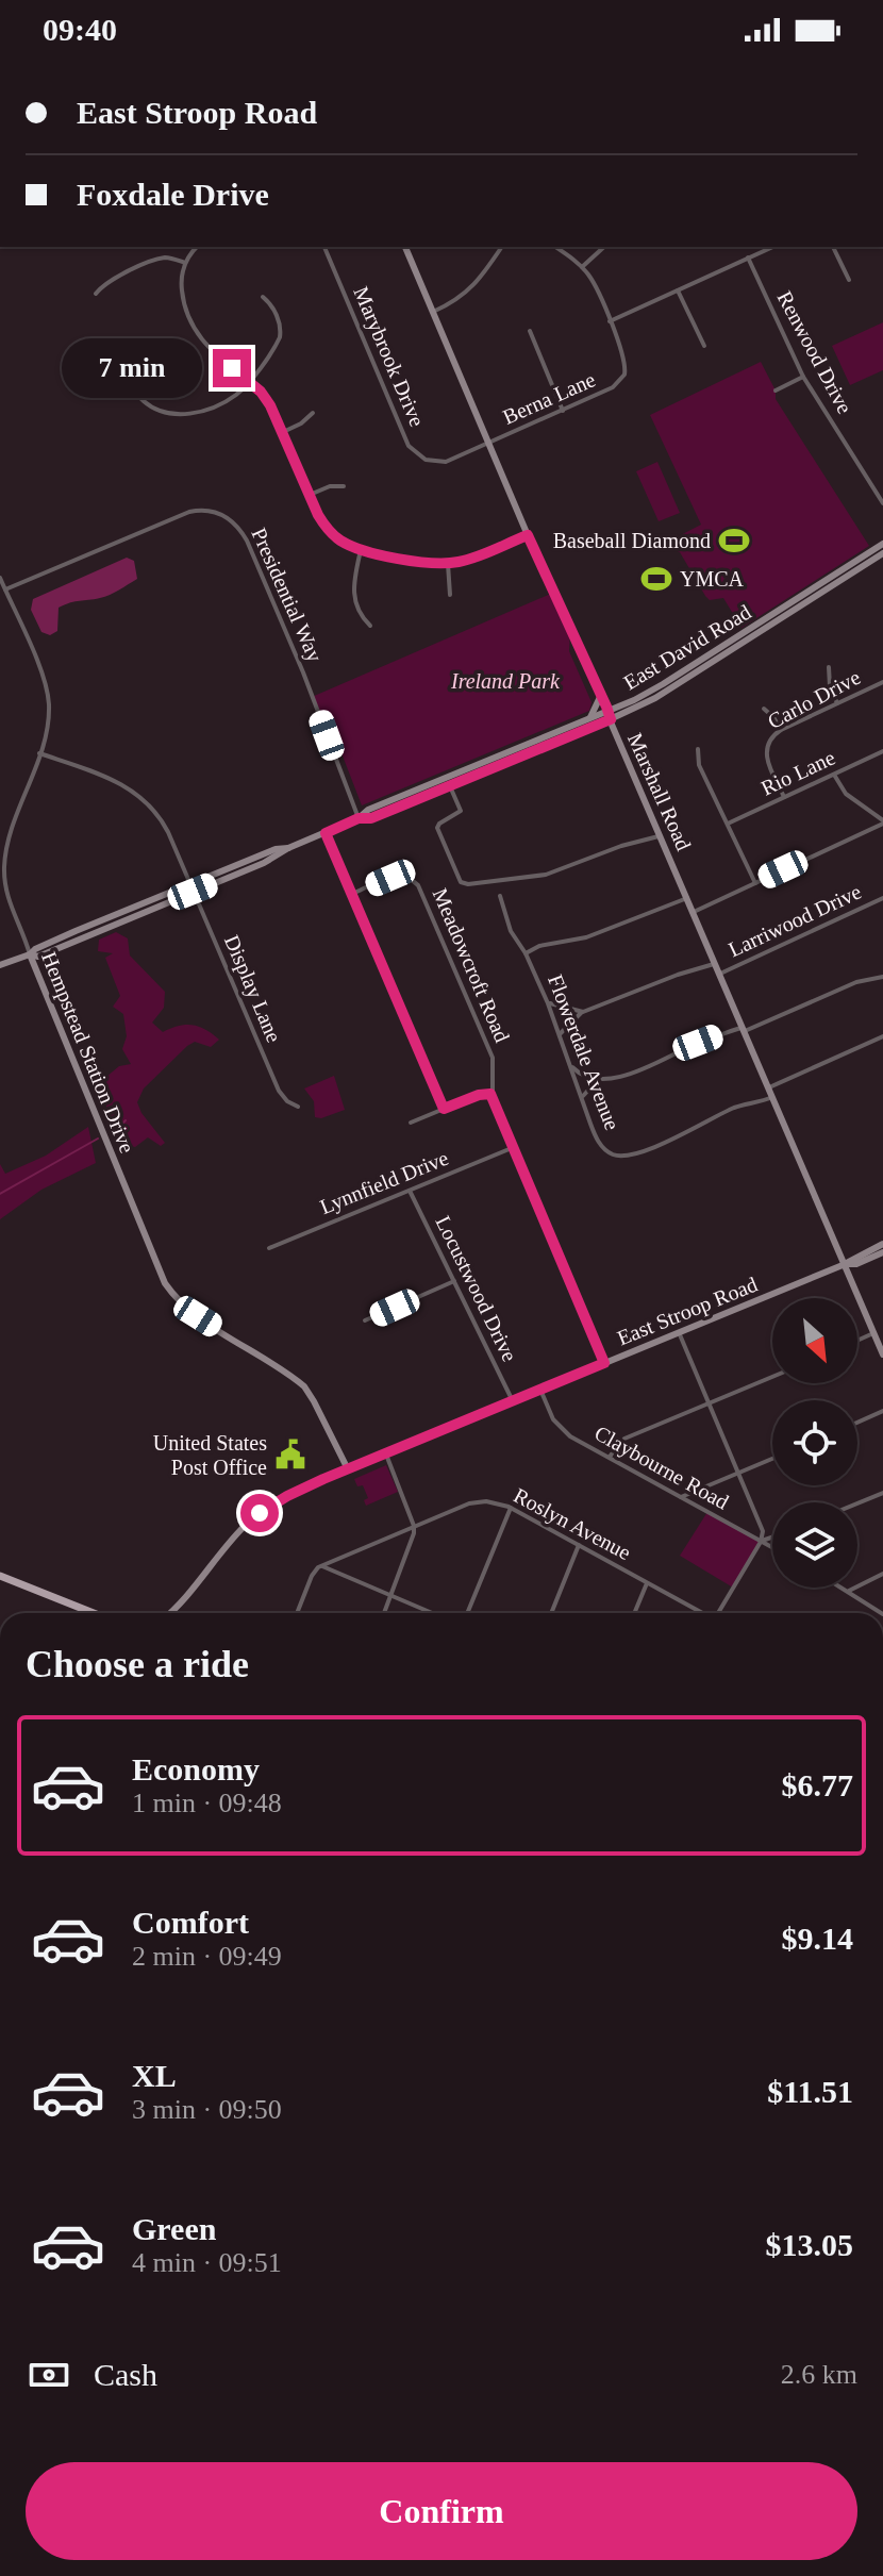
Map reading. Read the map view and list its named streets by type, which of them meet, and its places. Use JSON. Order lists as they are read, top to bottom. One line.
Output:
{"streets":{"street":["Renwood Drive","Marybrook Drive","Berna Lane","Presidential Way","East David Road","Carlo Drive","Rio Lane","Marshall Road","Larriwood Drive","Meadowcroft Road","Display Lane","Hempstead Station Drive","Flowerdale Avenue","Lynnfield Drive","Locustwood Drive","East Stroop Road","Claybourne Road","Roslyn Avenue"]},"crossings":[["Marybrook Drive","Berna Lane"],["Marybrook Drive","Marshall Road"],["Berna Lane","Marshall Road"],["Presidential Way","East David Road"],["Presidential Way","Hempstead Station Drive"],["East David Road","Marshall Road"],["East David Road","Display Lane"],["East David Road","Hempstead Station Drive"],["Carlo Drive","Rio Lane"],["Marshall Road","Larriwood Drive"],["Marshall Road","Flowerdale Avenue"],["Marshall Road","East Stroop Road"],["Meadowcroft Road","Lynnfield Drive"],["Meadowcroft Road","East Stroop Road"],["Display Lane","Hempstead Station Drive"],["Hempstead Station Drive","East Stroop Road"],["Lynnfield Drive","Locustwood Drive"],["Locustwood Drive","East Stroop Road"],["East Stroop Road","Claybourne Road"]],"parks":["Ireland Park"],"places":{"sports":["Baseball Diamond","YMCA"],"public building":["United States Post Office"]},"north":"bottom right","page":{"status":"09:40","banner":["East Stroop Road","Foxdale Drive"],"bubble":"7 min","heading":"Choose a ride","list":[{"name":"Economy","note":"1 min · 09:48","value":"$6.77"},{"name":"Comfort","note":"2 min · 09:49","value":"$9.14"},{"name":"XL","note":"3 min · 09:50","value":"$11.51"},{"name":"Green","note":"4 min · 09:51","value":"$13.05"}],"pay":["Cash","2.6 km"],"buttons":"Confirm"}}
